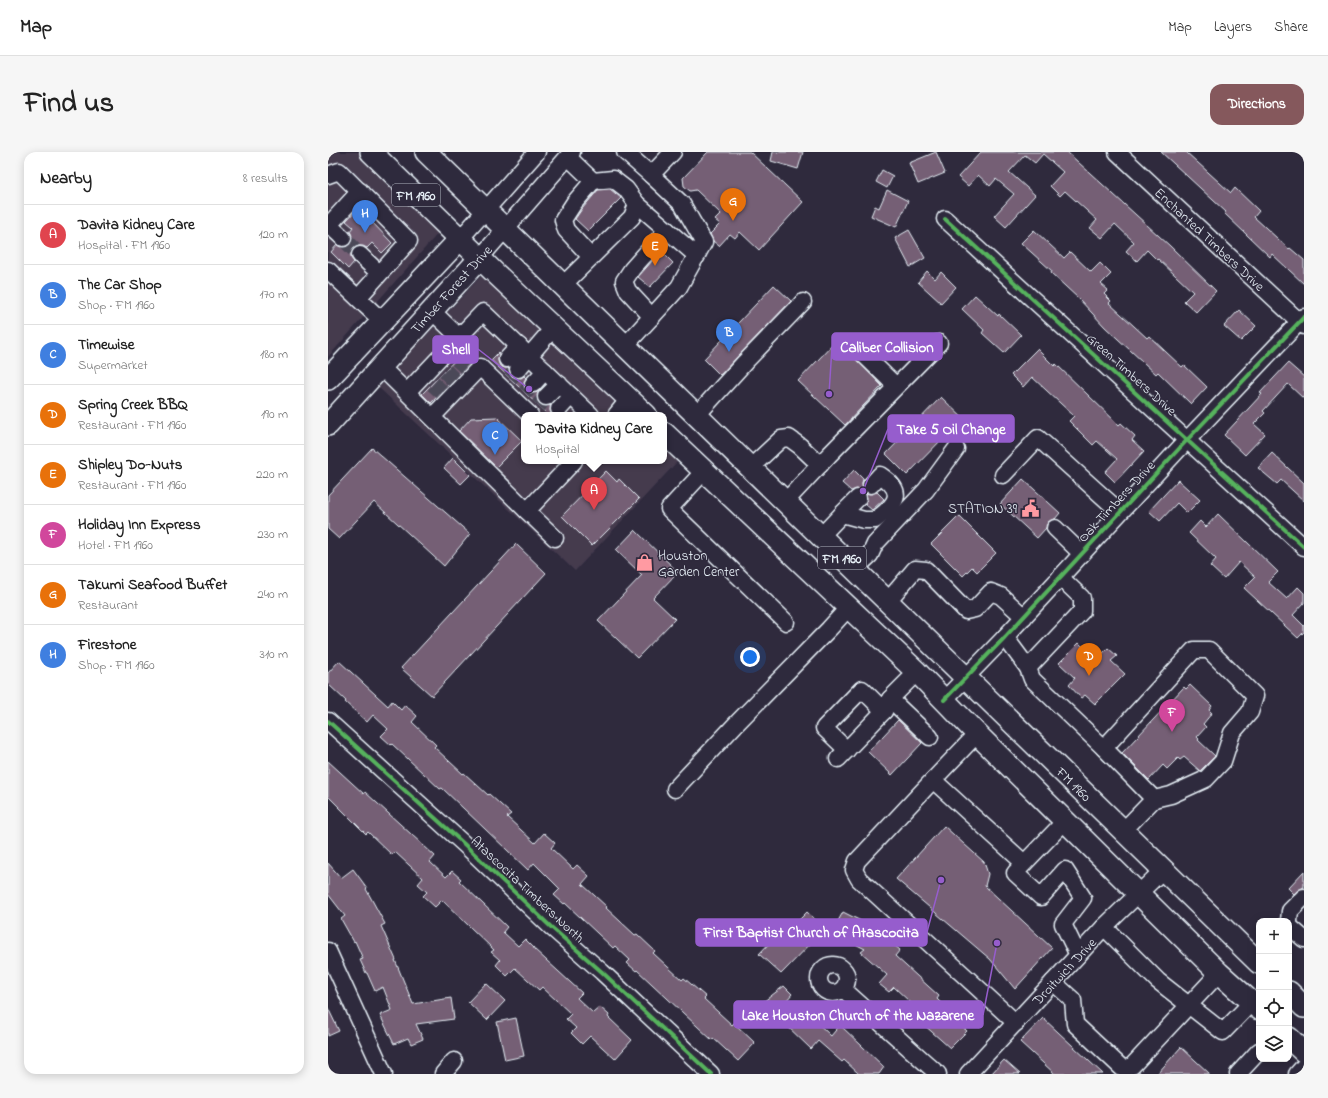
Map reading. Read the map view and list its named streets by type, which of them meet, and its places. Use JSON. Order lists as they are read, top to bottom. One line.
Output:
{"streets":{"main road":["FM 1960","Timber Forest Drive"],"street":["Enchanted Timbers Drive","Green Timbers Drive","Oak Timbers Drive","Atascocita Timbers North","Droitwich Drive"]},"crossings":[["FM 1960","Timber Forest Drive"],["FM 1960","Oak Timbers Drive"],["FM 1960","Droitwich Drive"],["Enchanted Timbers Drive","Oak Timbers Drive"],["Green Timbers Drive","Oak Timbers Drive"]],"places":{"other":["Shell","Caliber Collision","Take 5 Oil Change","First Baptist Church of Atascocita","Lake Houston Church of the Nazarene"],"public building":["STATION 39"],"shop":["Houston Garden Center"]},"page":{"header":"Map","nav":["Map","Layers","Share"],"title":"Find us","buttons":"Directions","heading":["Nearby","8 results"],"pins":["G","H","E","B","C","A","D","F"],"list":[{"mark":"A","name":"Davita Kidney Care","note":"Hospital · FM 1960","value":"120 m"},{"mark":"B","name":"The Car Shop","note":"Shop · FM 1960","value":"170 m"},{"mark":"C","name":"Timewise","note":"Supermarket","value":"180 m"},{"mark":"D","name":"Spring Creek BBQ","note":"Restaurant · FM 1960","value":"190 m"},{"mark":"E","name":"Shipley Do-Nuts","note":"Restaurant · FM 1960","value":"220 m"},{"mark":"F","name":"Holiday Inn Express","note":"Hotel · FM 1960","value":"230 m"},{"mark":"G","name":"Takumi Seafood Buffet","note":"Restaurant","value":"240 m"},{"mark":"H","name":"Firestone","note":"Shop · FM 1960","value":"310 m"}],"popup":["Davita Kidney Care","Hospital"],"map_buttons":["+","−"]}}
